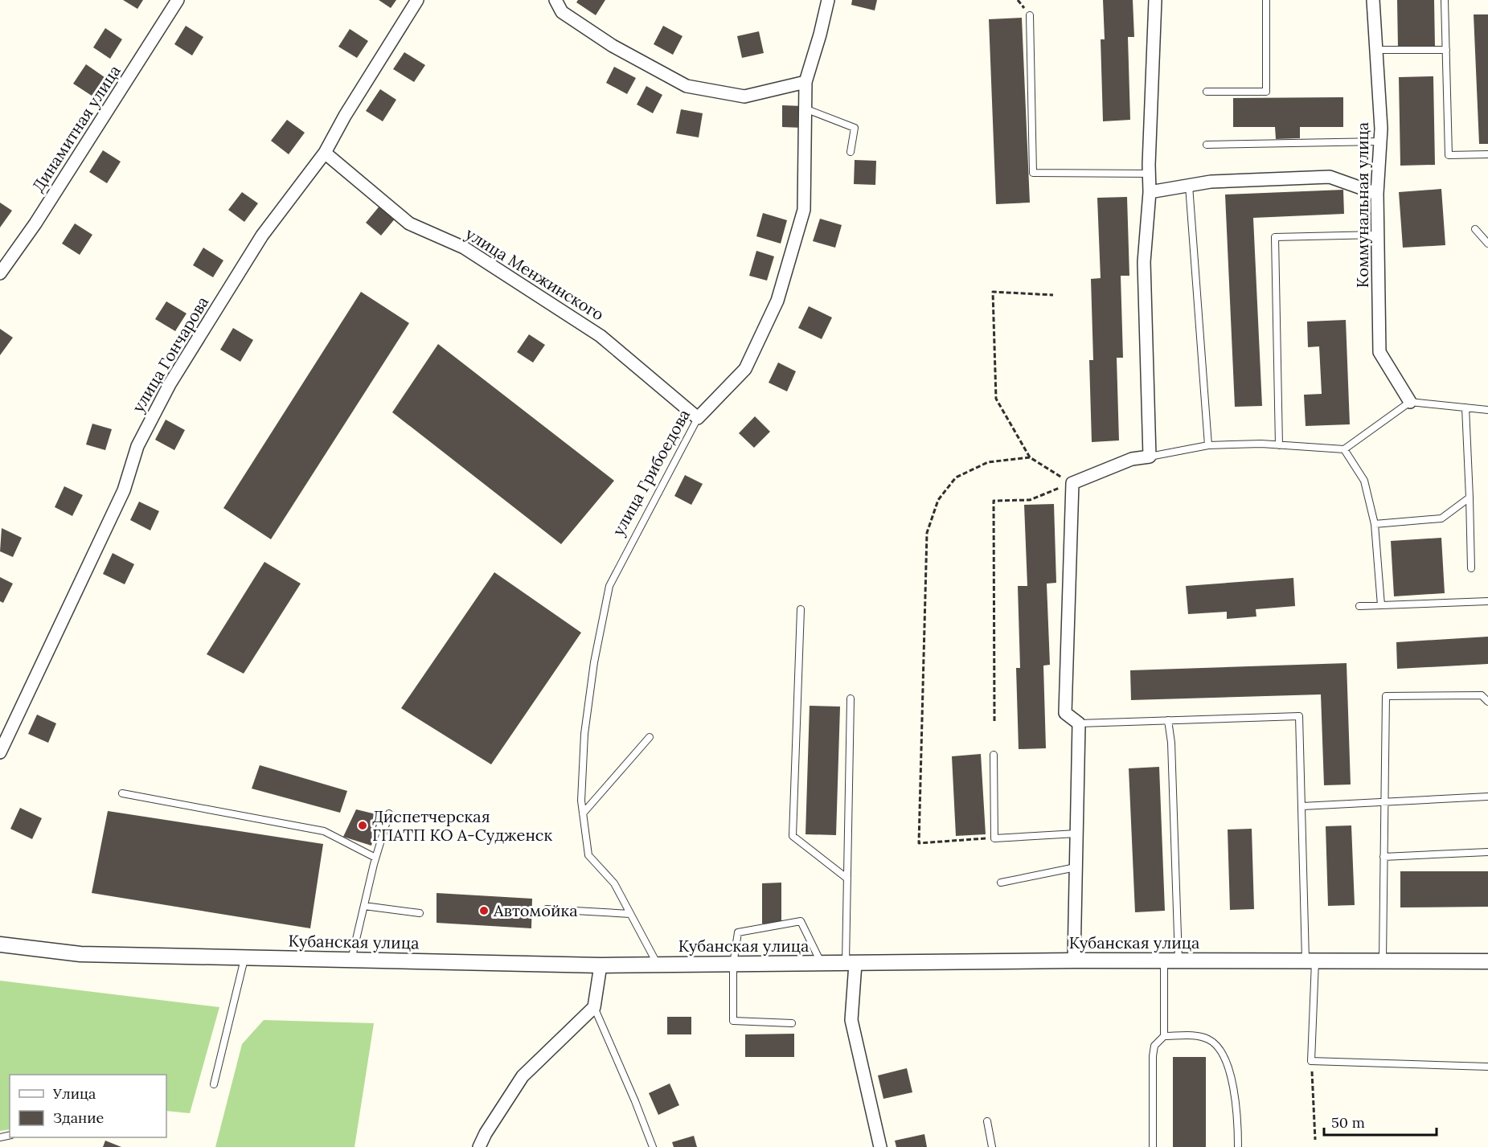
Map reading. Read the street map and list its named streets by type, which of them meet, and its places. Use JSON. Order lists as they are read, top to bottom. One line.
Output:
{"streets":{"street":["Динамитная улица","Коммунальная улица","улица Менжинского","улица Гончарова","улица Грибоедова","Кубанская улица"]},"crossings":[["улица Менжинского","улица Гончарова"],["улица Менжинского","улица Грибоедова"],["улица Грибоедова","Кубанская улица"]],"places":["Диспетчерская ГПАТП КО А-Судженск","Автомойка"],"legend":["Улица","Здание"],"scale_bar":"50 m"}
